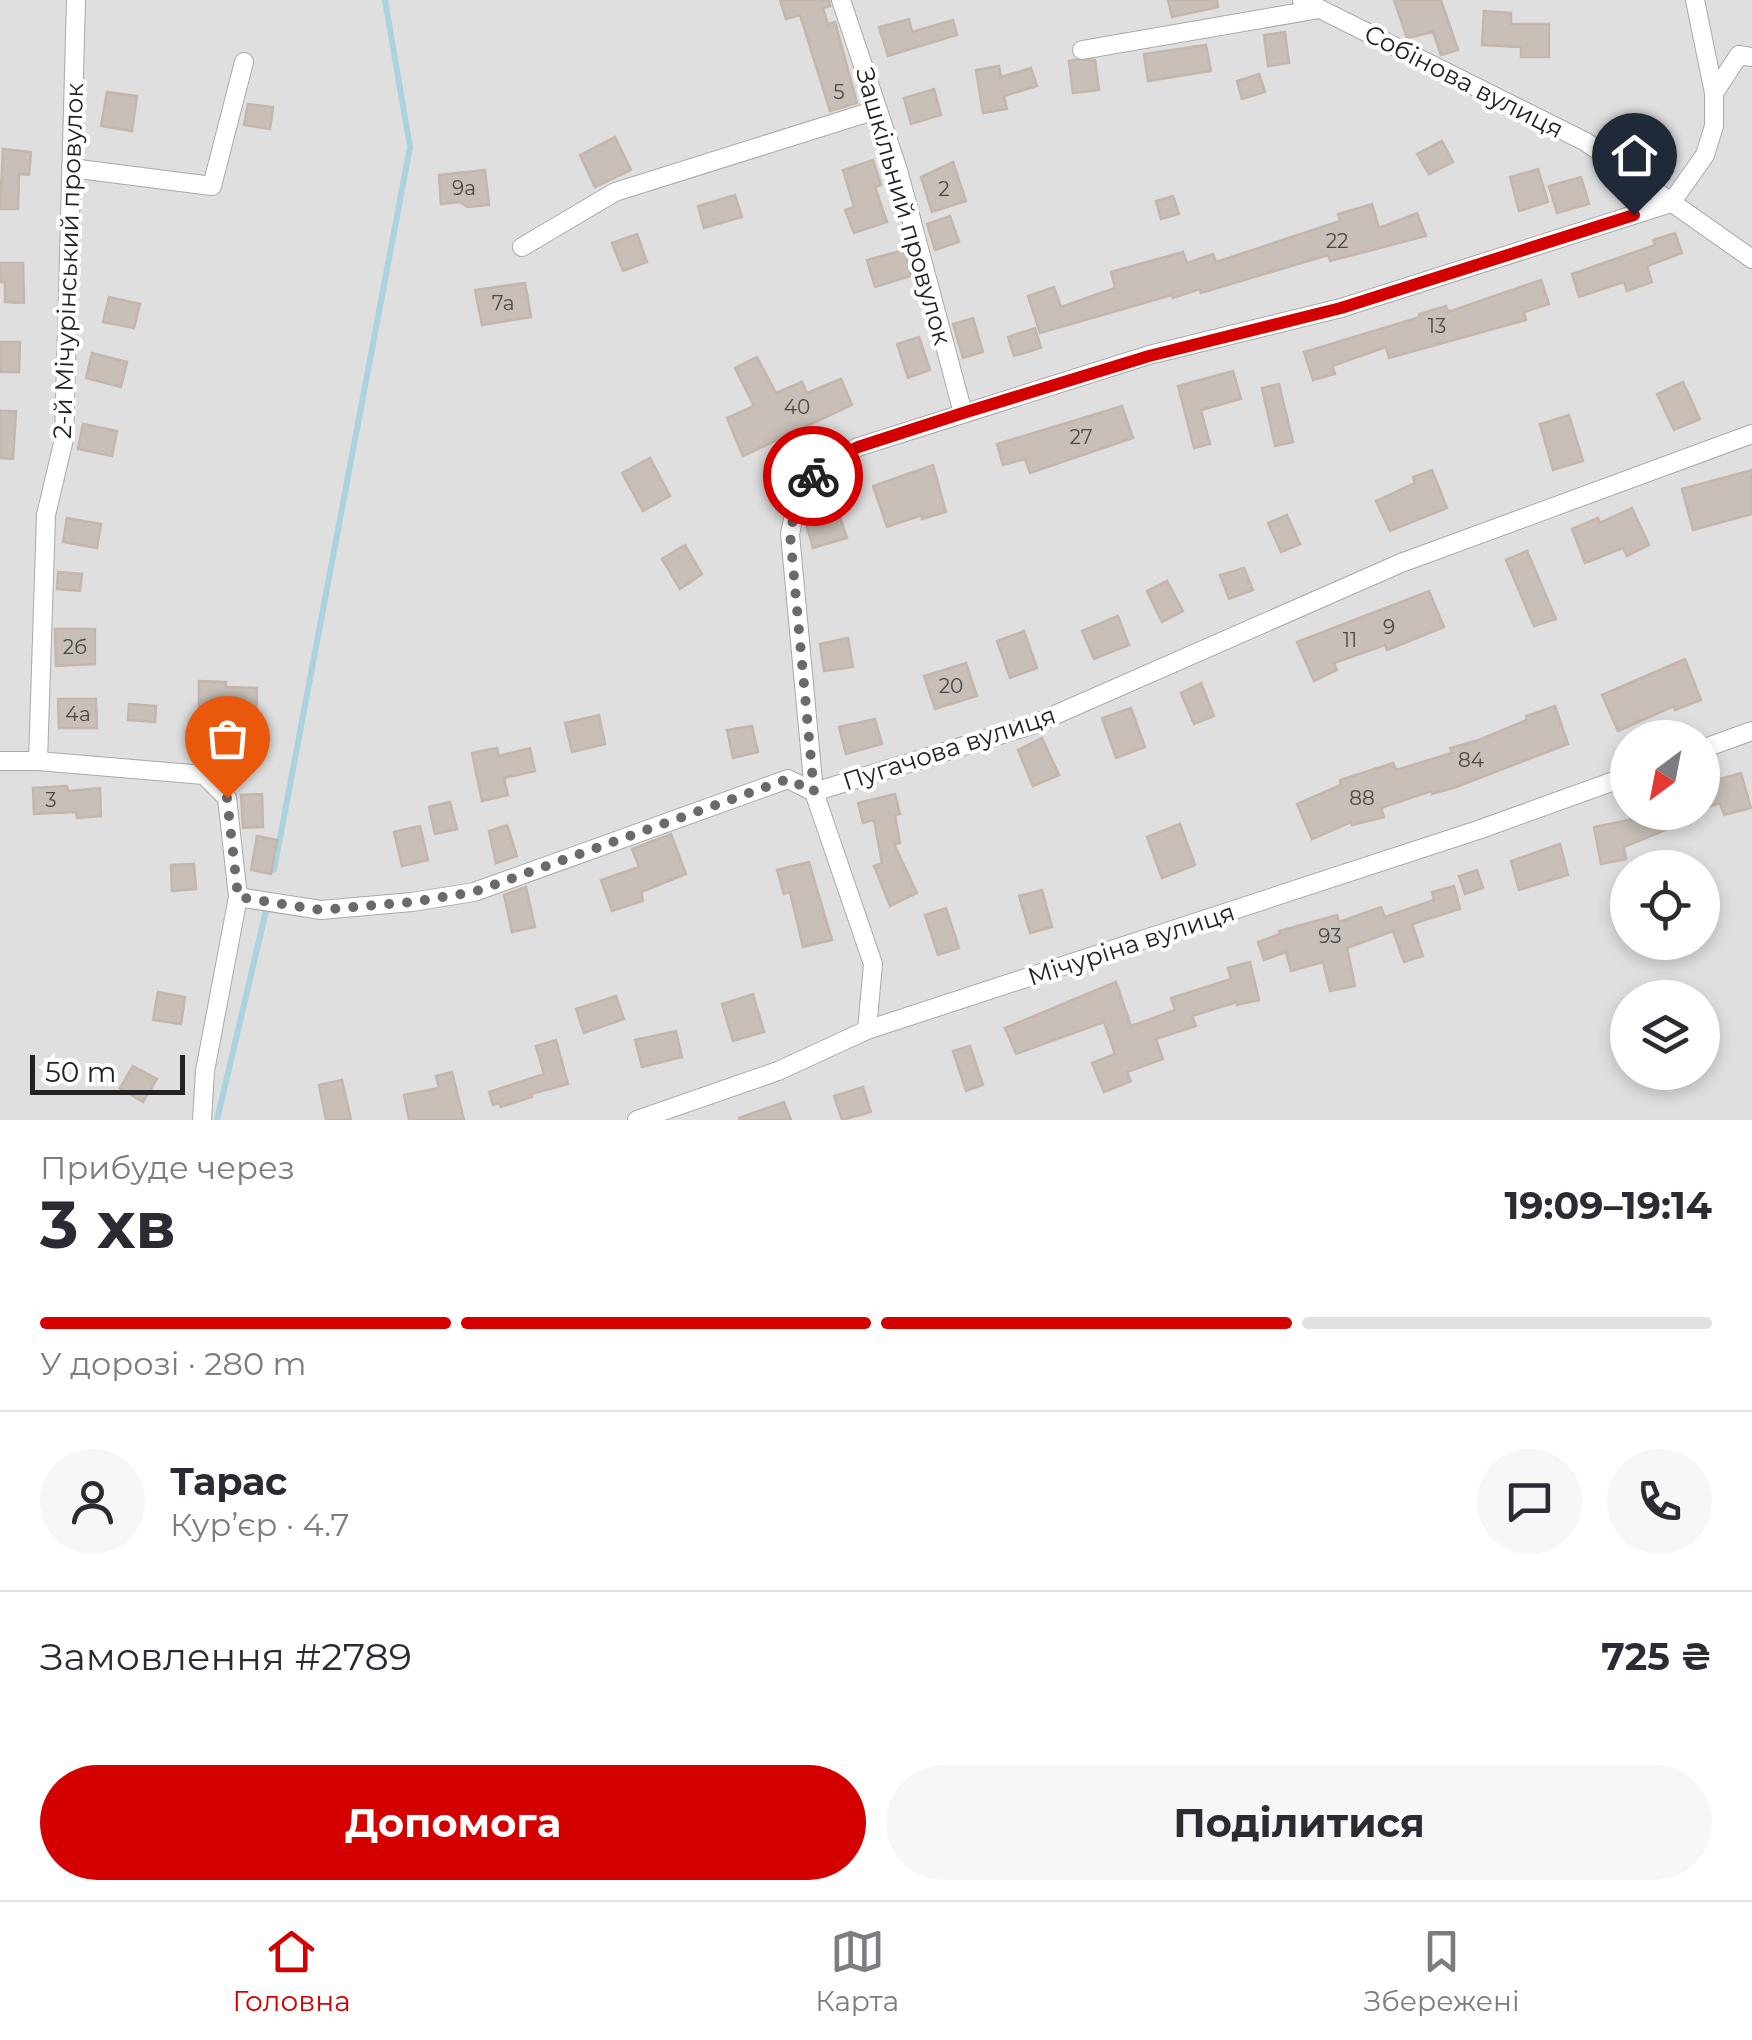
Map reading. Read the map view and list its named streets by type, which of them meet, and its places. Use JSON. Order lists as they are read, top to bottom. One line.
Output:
{"streets":{"street":["Собінова вулиця","Зашкільний провулок","2-й Мічурінський провулок","Пугачова вулиця","Мічуріна вулиця"]},"house_numbers":["5","9а","2","22","7а","13","40","27","9","11","2б","20","4а","84","88","3","93"],"scale_bar":"50 m","north":"bottom left","page":{"scale":"50 m","heading":["3 хв","Прибуде через","19:09–19:14"],"panel":["Тарас","Кур’єр · 4.7","Замовлення #2789","725 ₴"],"bar":"У дорозі · 280 m","buttons":["Допомога","Поділитися"],"tabs":["Головна","Карта","Збережені"]}}
